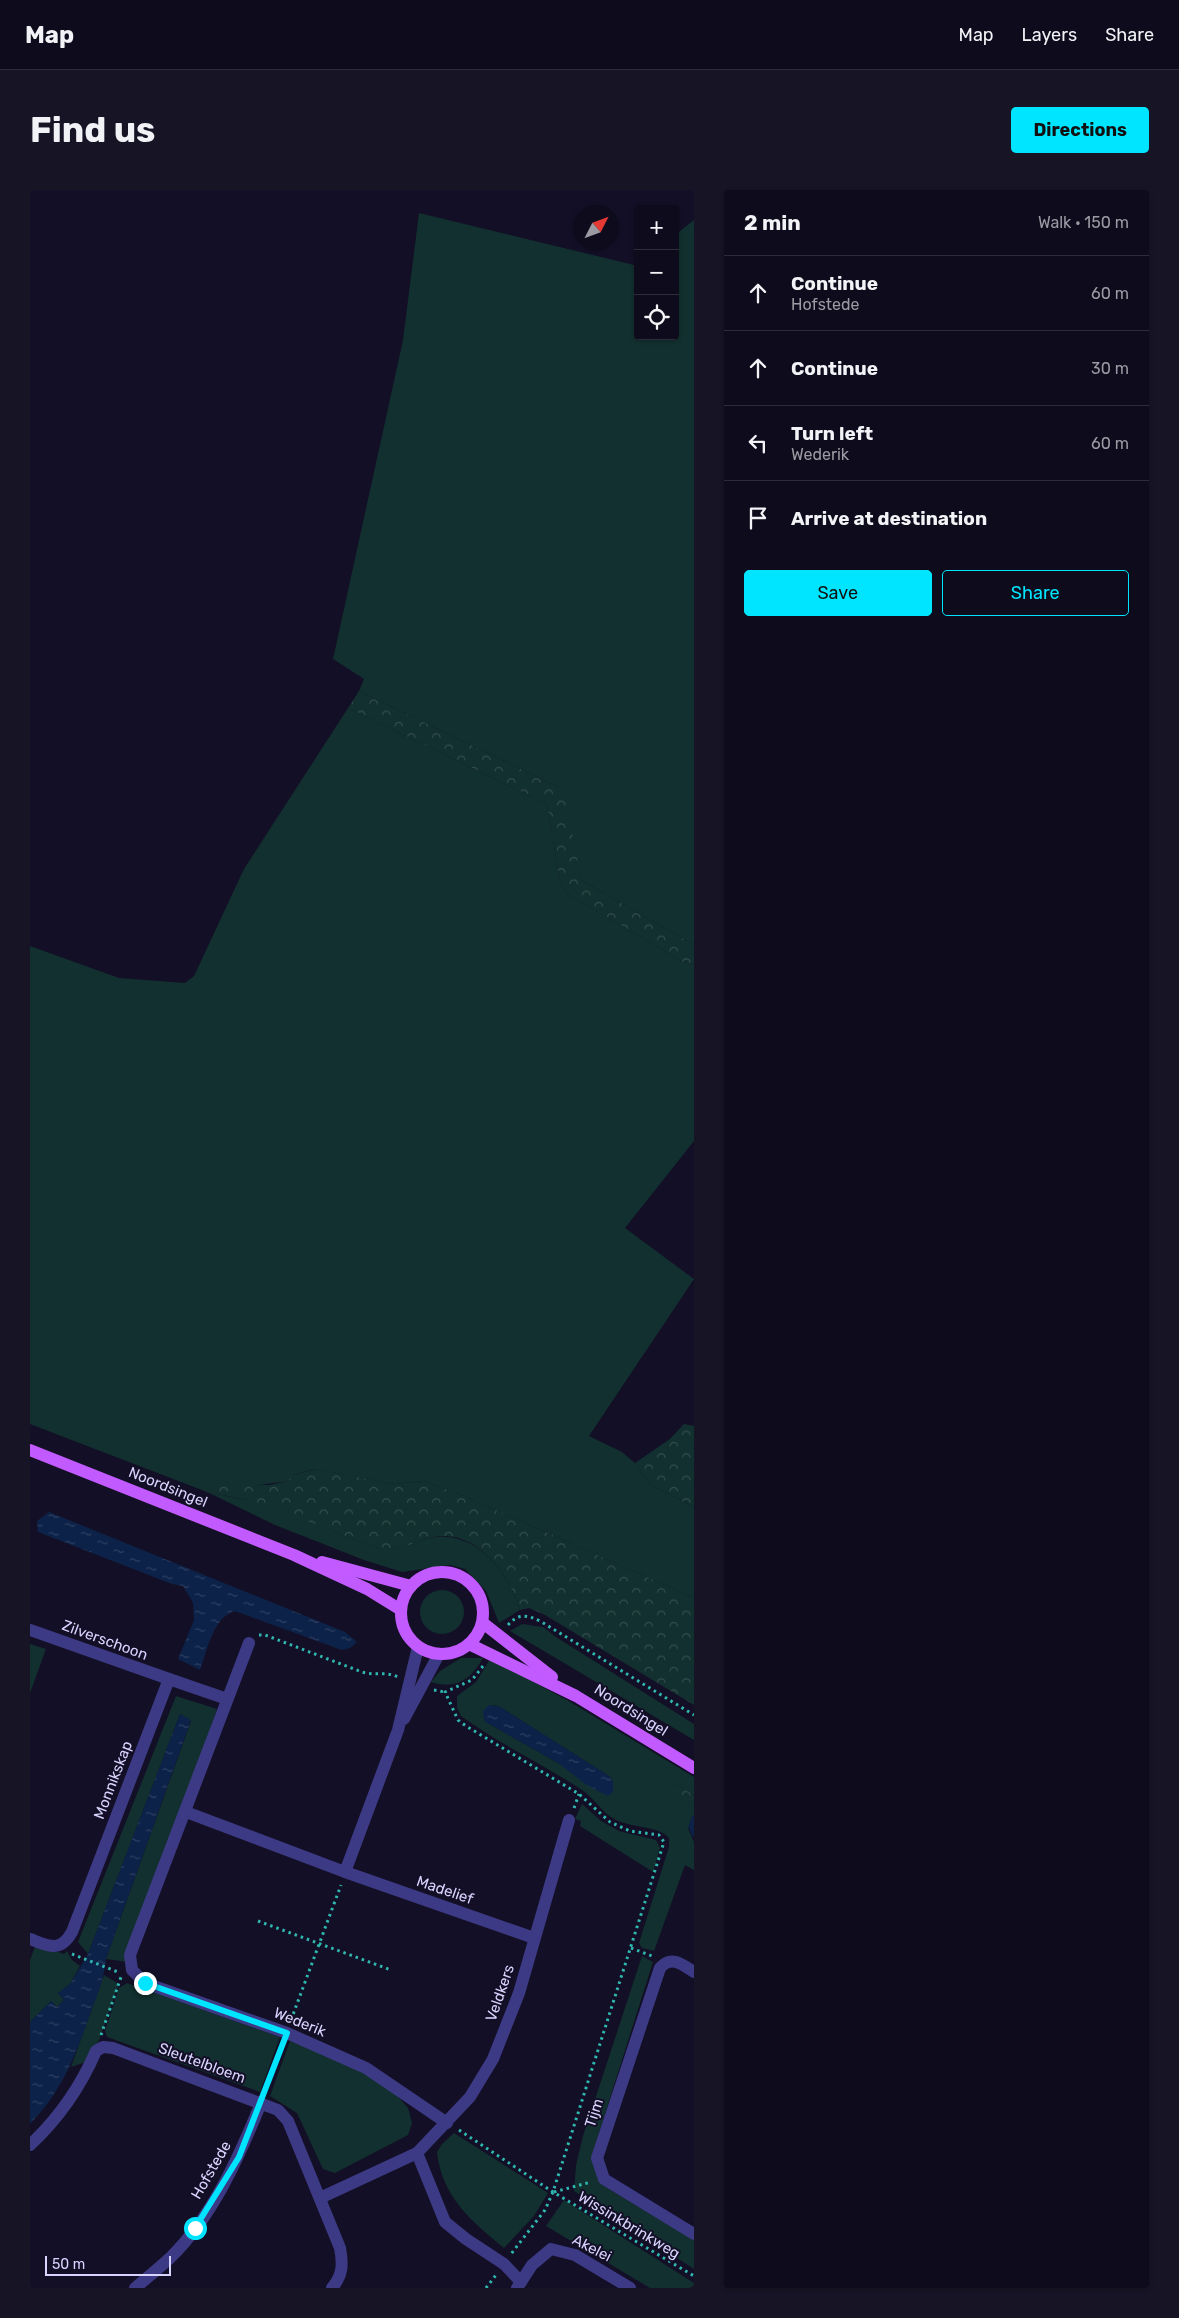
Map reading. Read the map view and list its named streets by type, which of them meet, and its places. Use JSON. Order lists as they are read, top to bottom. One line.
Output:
{"streets":{"main road":["Noordsingel"],"street":["Zilverschoon","Monnikskap","Madelief","Veldkers","Wederik","Sleutelbloem","Tijm","Hofstede","Akelei"],"path":["Wissinkbrinkweg"]},"crossings":[["Zilverschoon","Monnikskap"],["Madelief","Veldkers"],["Veldkers","Wederik"],["Veldkers","Sleutelbloem"],["Veldkers","Wissinkbrinkweg"],["Wederik","Wissinkbrinkweg"],["Sleutelbloem","Hofstede"]],"scale_bar":"50 m","north":"top right","page":{"header":"Map","nav":["Map","Layers","Share"],"buttons":["Directions",["Save","Share"]],"title":"Find us","heading":["2 min","Walk · 150 m"],"map_buttons":["+","−"],"list":[["Continue","Hofstede","60 m"],["Continue","30 m"],["Turn left","Wederik","60 m"],"Arrive at destination"],"scale":"50 m"}}
